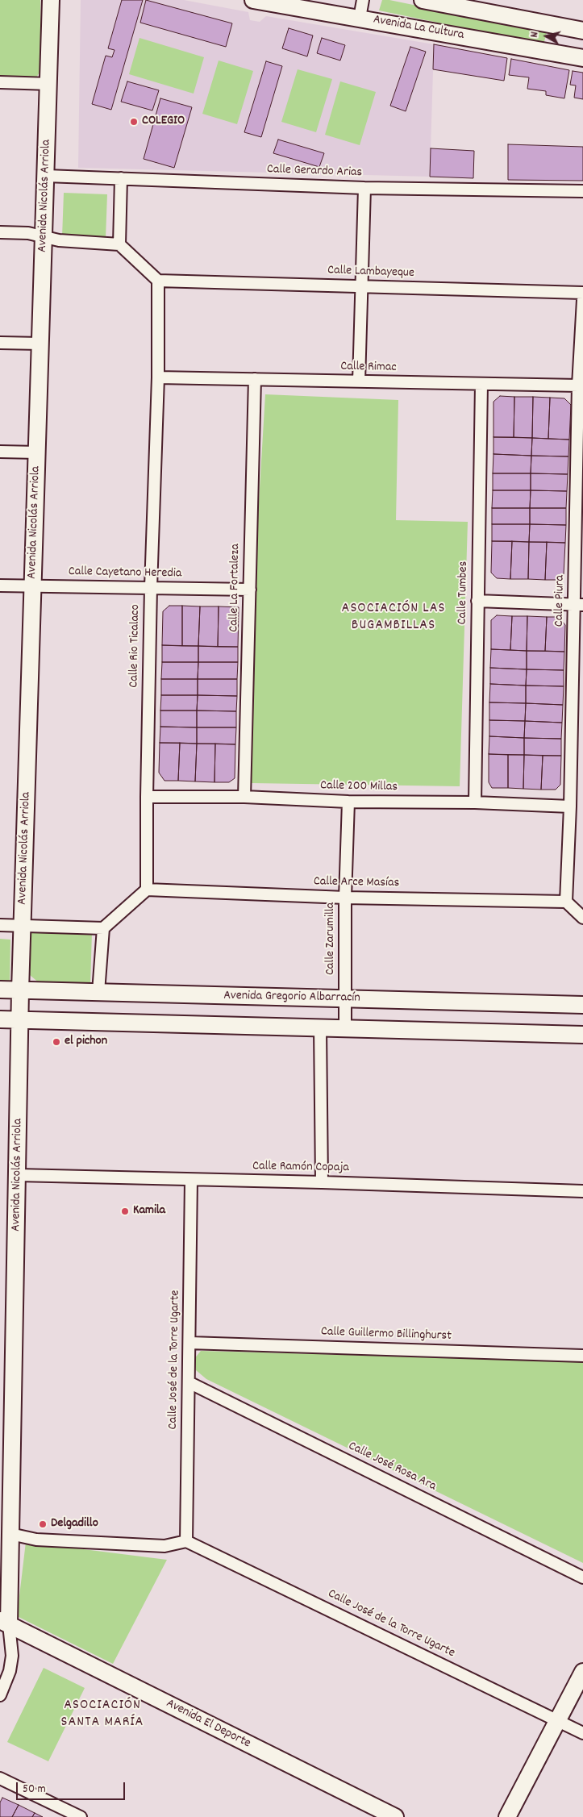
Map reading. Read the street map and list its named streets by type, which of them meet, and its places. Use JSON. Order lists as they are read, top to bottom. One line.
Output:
{"streets":{"street":["Avenida La Cultura","Calle Gerardo Arias","Avenida Nicolás Arriola","Calle Lambayeque","Calle Rimac","Calle Cayetano Heredia","Calle La Fortaleza","Calle Tumbes","Calle Piura","Calle Rio Ticalaco","Calle 200 Millas","Calle Arce Masías","Calle Zarumilla","Avenida Gregorio Albarracín","Calle Ramón Copaja","Calle Guillermo Billinghurst","Calle José de la Torre Ugarte","Calle José Rosa Ara","Avenida El Deporte"]},"crossings":[["Calle Gerardo Arias","Avenida Nicolás Arriola"],["Avenida Nicolás Arriola","Calle Cayetano Heredia"],["Avenida Nicolás Arriola","Avenida Gregorio Albarracín"],["Avenida Nicolás Arriola","Calle Ramón Copaja"],["Avenida Nicolás Arriola","Avenida El Deporte"],["Calle Lambayeque","Calle Rio Ticalaco"],["Calle Rimac","Calle La Fortaleza"],["Calle Rimac","Calle Tumbes"],["Calle Rimac","Calle Piura"],["Calle Rimac","Calle Rio Ticalaco"],["Calle Cayetano Heredia","Calle La Fortaleza"],["Calle Cayetano Heredia","Calle Rio Ticalaco"],["Calle La Fortaleza","Calle 200 Millas"],["Calle Tumbes","Calle 200 Millas"],["Calle Piura","Calle 200 Millas"],["Calle Piura","Calle Arce Masías"],["Calle Rio Ticalaco","Calle 200 Millas"],["Calle Rio Ticalaco","Calle Arce Masías"],["Calle 200 Millas","Calle Zarumilla"],["Calle Arce Masías","Calle Zarumilla"],["Calle Zarumilla","Avenida Gregorio Albarracín"],["Calle Ramón Copaja","Calle José de la Torre Ugarte"],["Calle Guillermo Billinghurst","Calle José de la Torre Ugarte"],["Calle José de la Torre Ugarte","Calle José Rosa Ara"]],"districts":["ASOCIACIÓN LAS BUGAMBILLAS","ASOCIACIÓN SANTA MARÍA"],"places":["COLEGIO","el pichon","Kamila","Delgadillo"],"scale_bar":"50 m","north":"left"}
